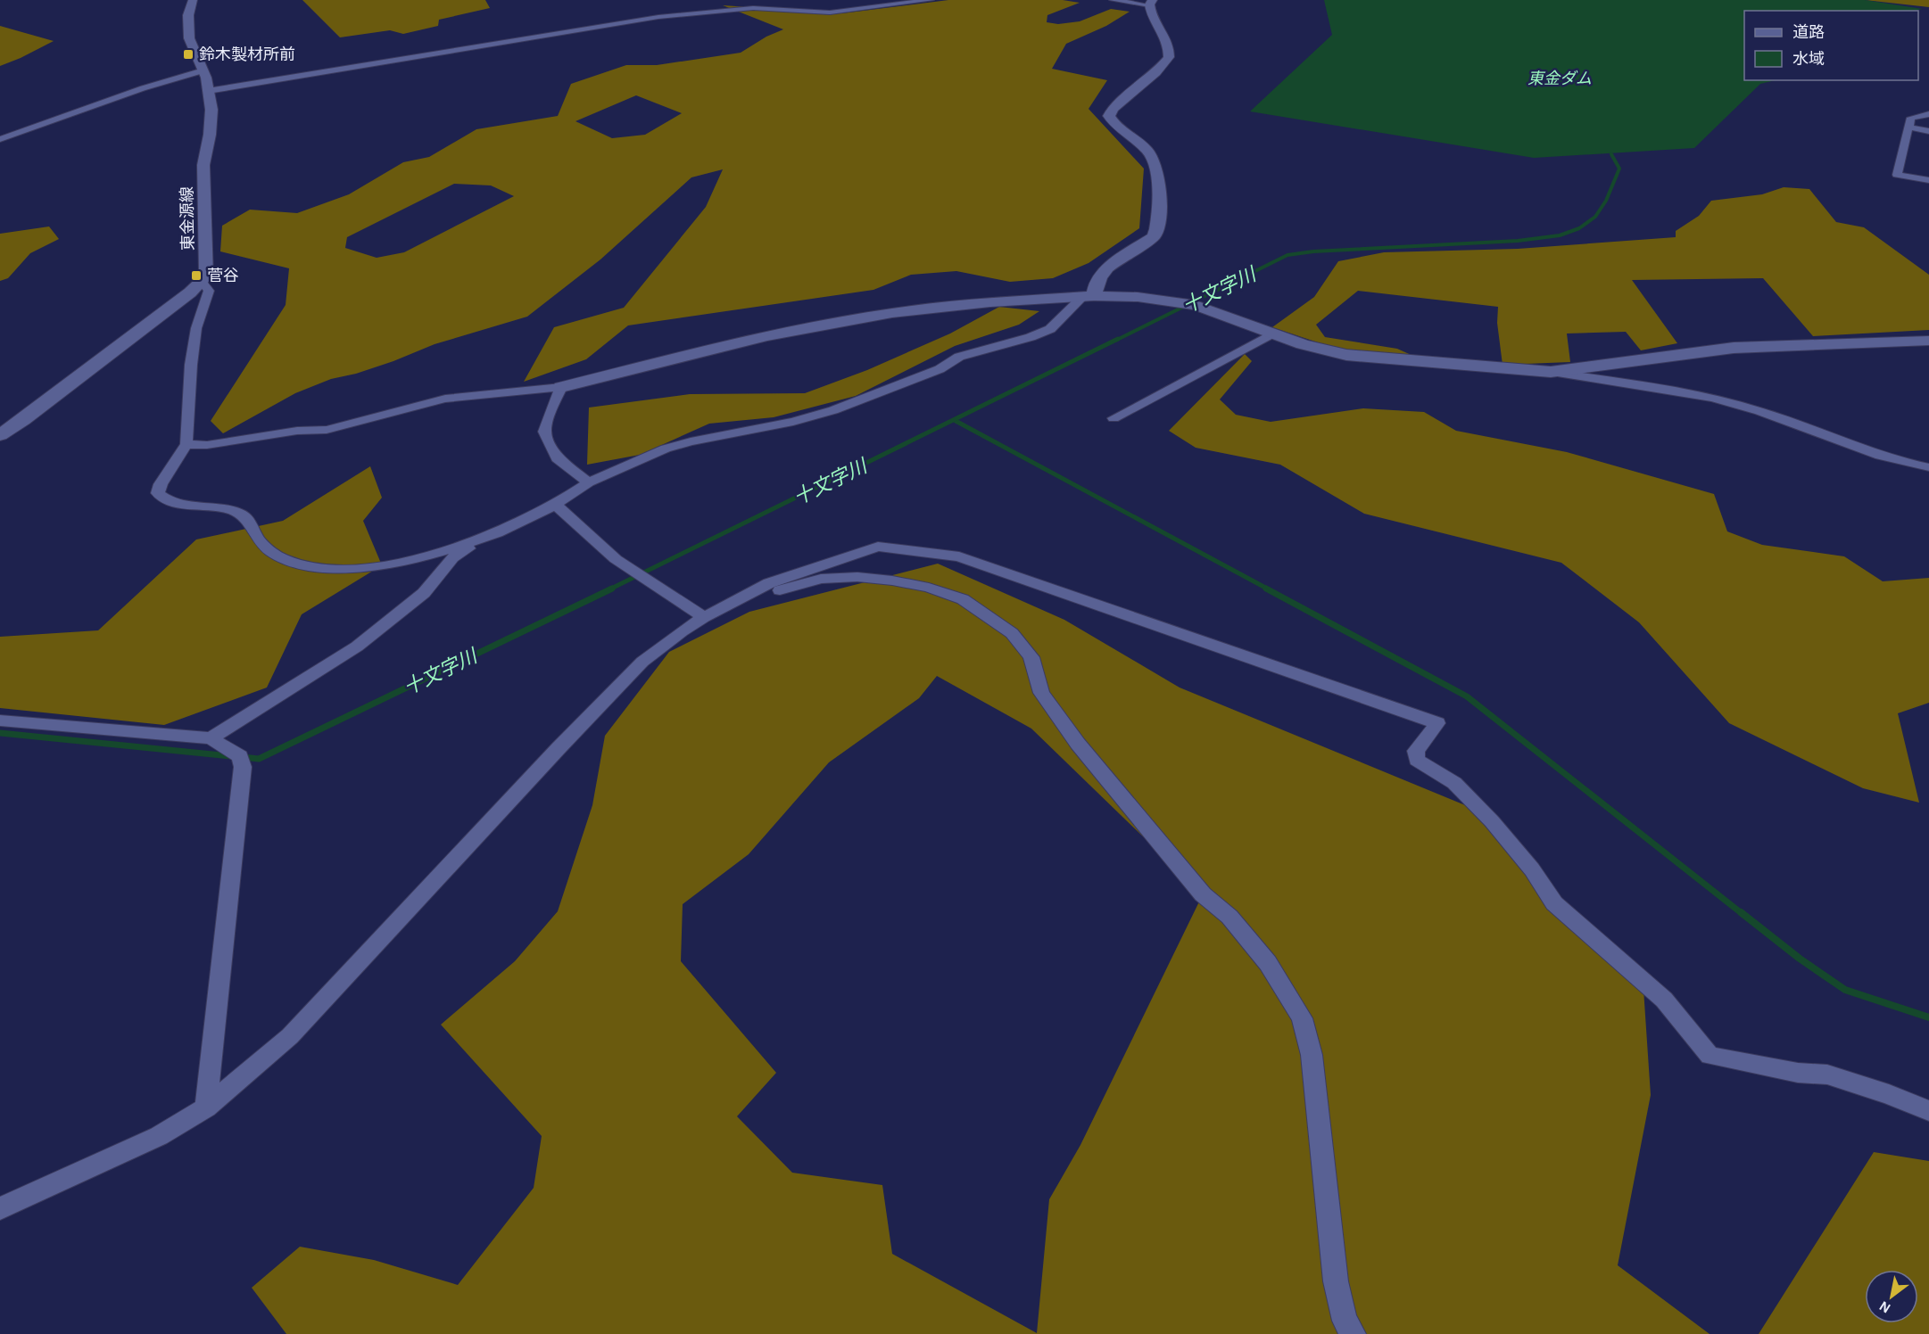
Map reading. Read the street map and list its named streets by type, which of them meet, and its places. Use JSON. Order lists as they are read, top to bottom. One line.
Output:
{"streets":{"street":["東金源線"]},"water":["東金ダム","十文字川"],"places":{"transit":["鈴木製材所前","菅谷"]},"legend":["道路","水域"],"north":"bottom left"}
